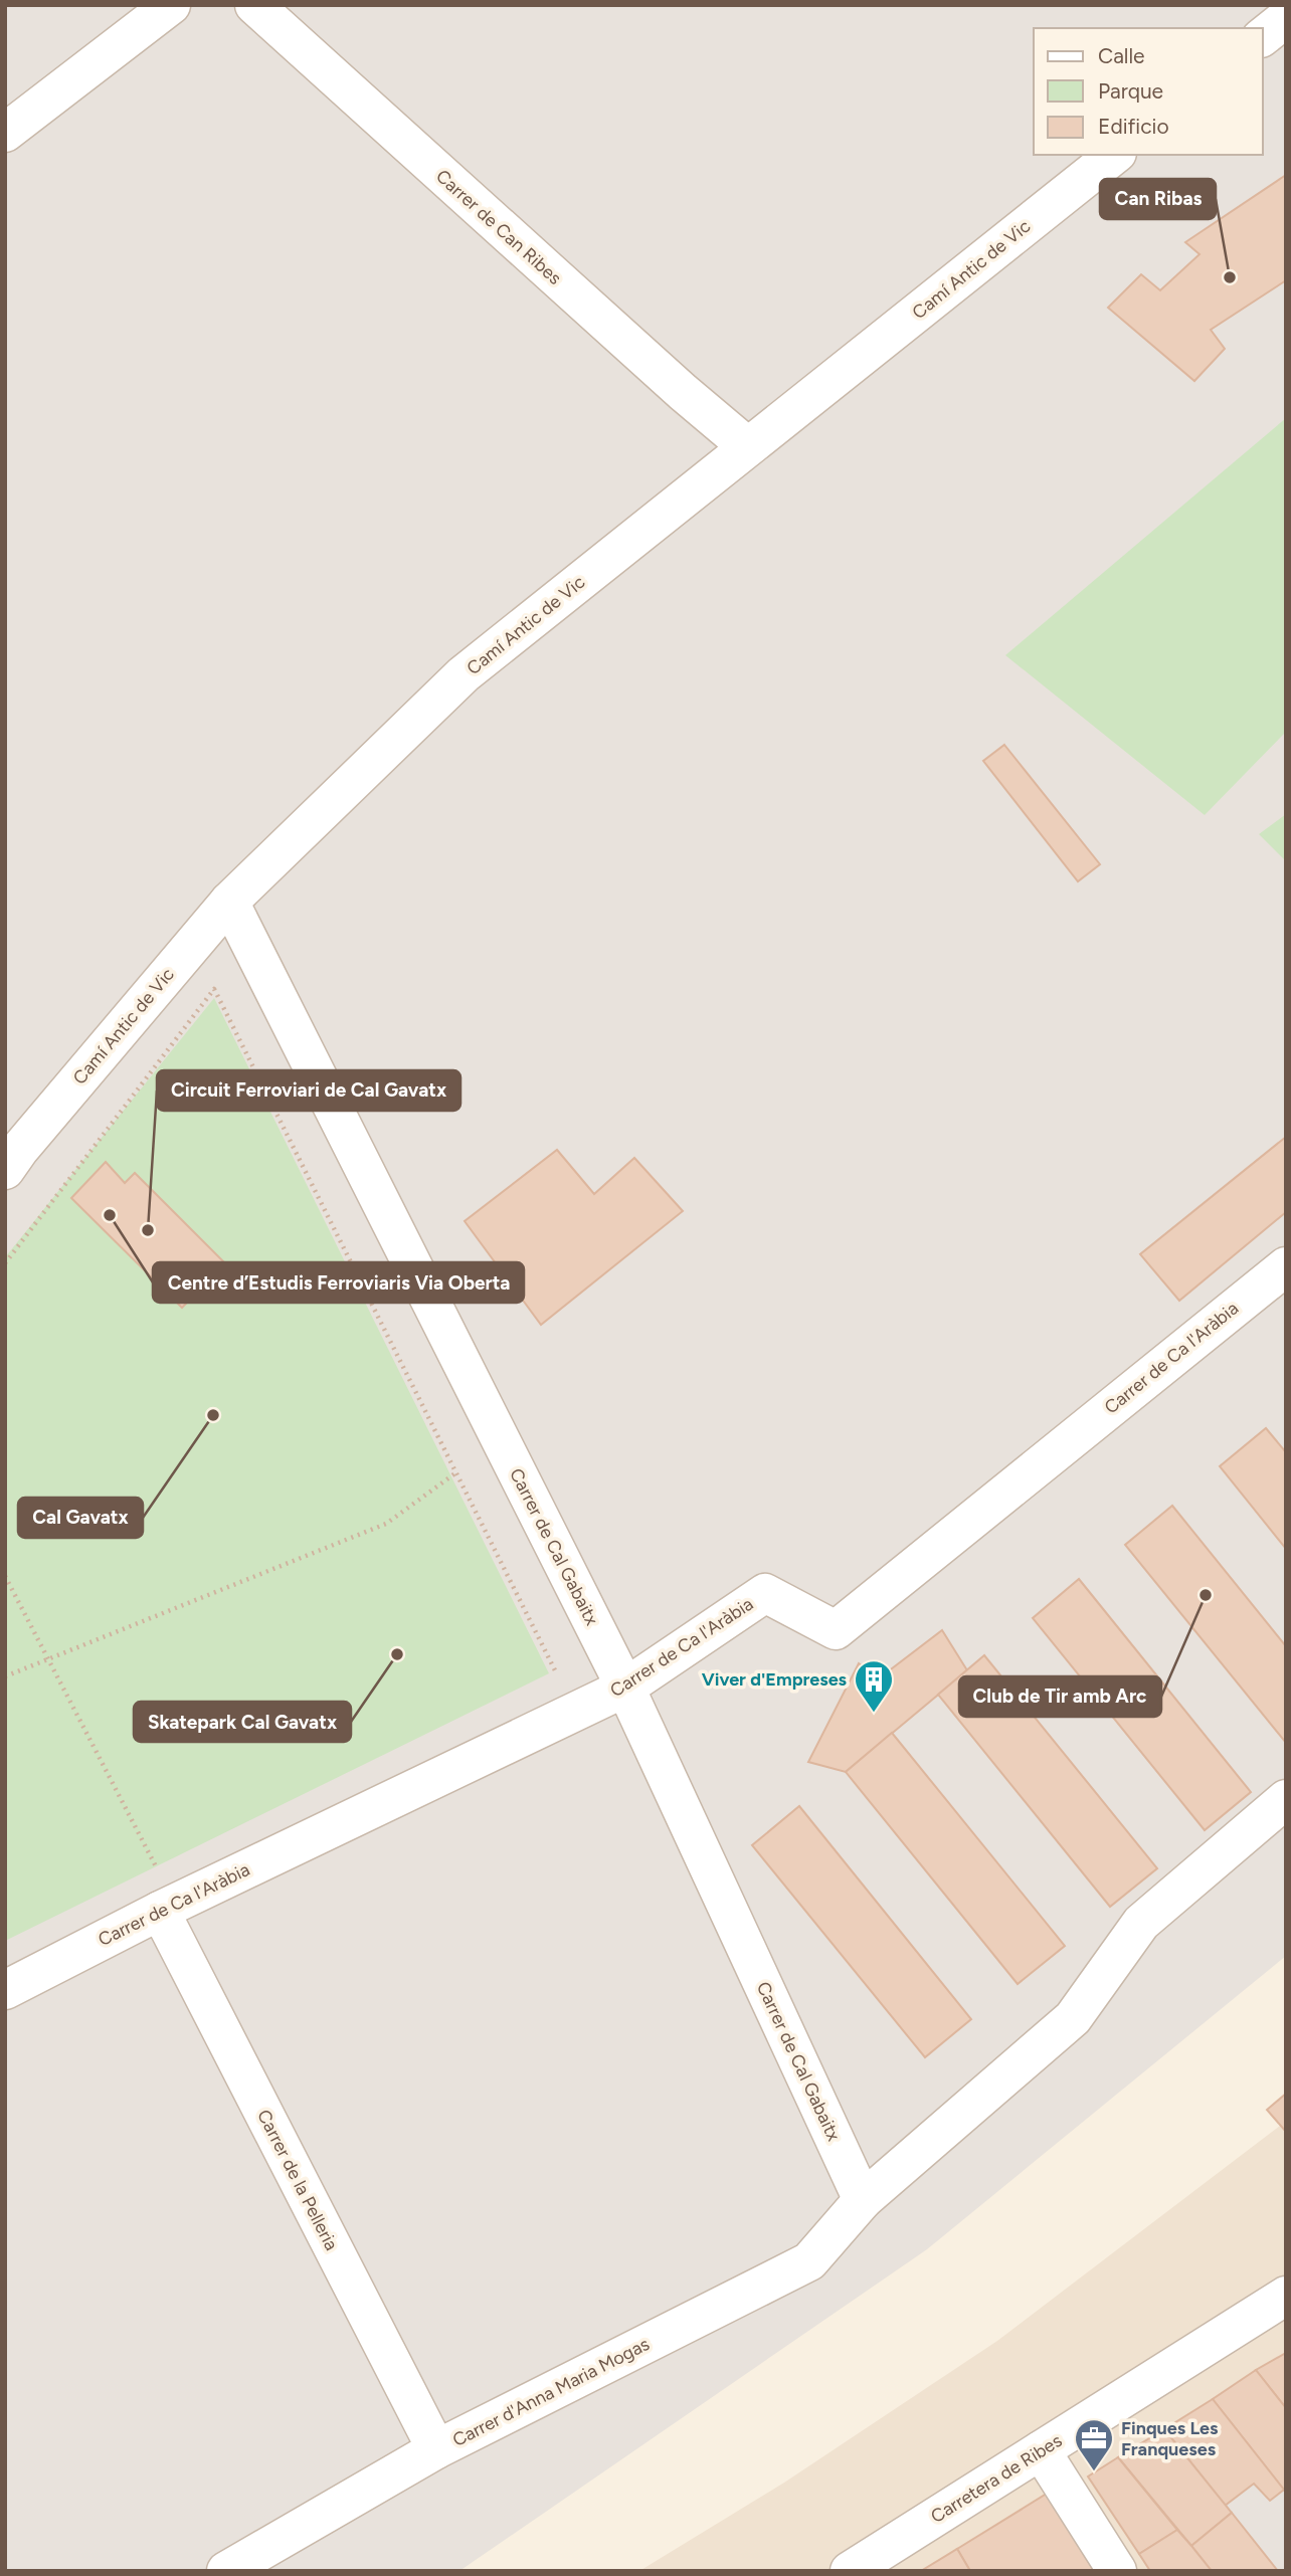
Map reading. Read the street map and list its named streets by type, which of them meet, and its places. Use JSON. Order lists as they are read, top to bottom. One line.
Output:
{"streets":{"street":["Carrer de Can Ribes","Camí Antic de Vic","Carrer de Ca l'Aràbia","Carrer de Cal Gabaitx","Carrer de la Pelleria","Carrer d'Anna Maria Mogas","Carretera de Ribes"]},"crossings":[["Carrer de Can Ribes","Camí Antic de Vic"],["Camí Antic de Vic","Carrer de Cal Gabaitx"],["Carrer de Ca l'Aràbia","Carrer de Cal Gabaitx"],["Carrer de Ca l'Aràbia","Carrer de la Pelleria"],["Carrer de Cal Gabaitx","Carrer d'Anna Maria Mogas"],["Carrer de la Pelleria","Carrer d'Anna Maria Mogas"]],"places":{"other":["Can Ribas","Centre d’Estudis Ferroviaris Via Oberta","Circuit Ferroviari de Cal Gavatx","Cal Gavatx","Club de Tir amb Arc","Skatepark Cal Gavatx"],"building":["Viver d'Empreses"],"office":["Finques Les Franqueses"]},"legend":["Calle","Parque","Edificio"]}
